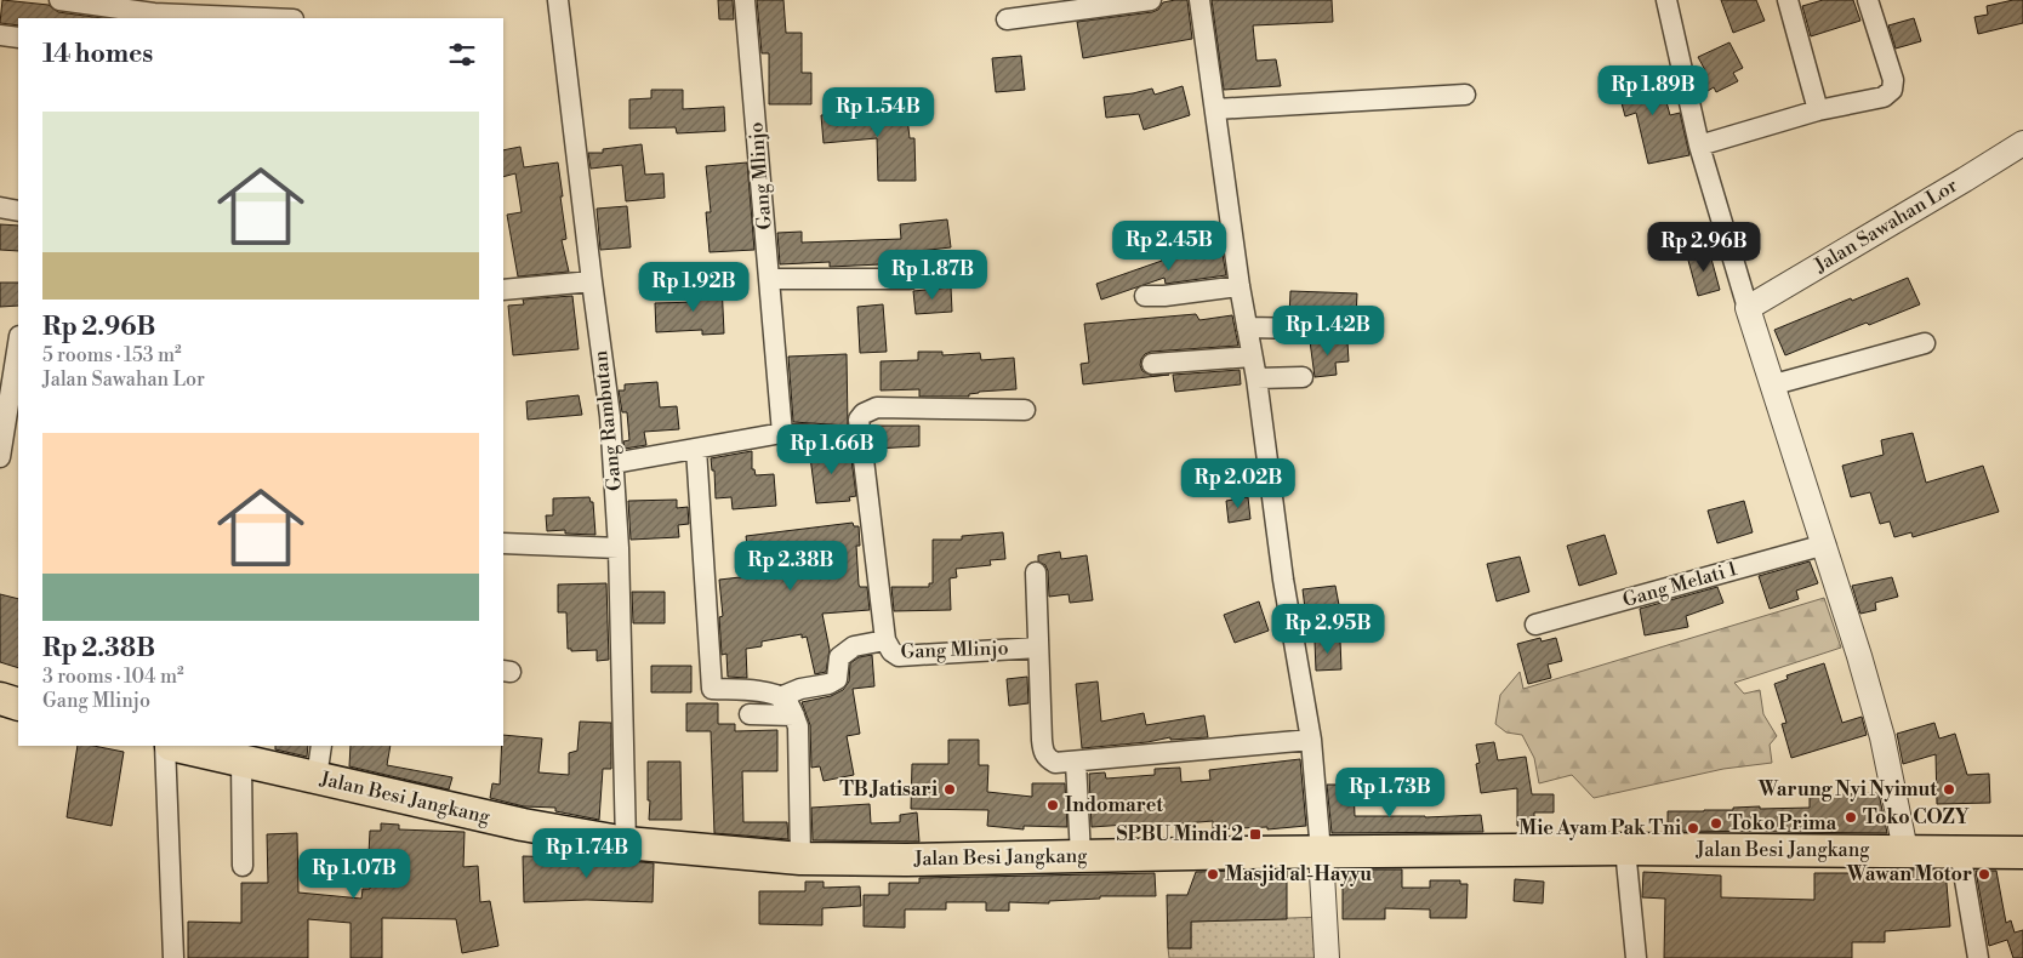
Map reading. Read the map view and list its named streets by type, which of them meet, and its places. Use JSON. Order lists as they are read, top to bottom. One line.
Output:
{"streets":{"main road":["Jalan Besi Jangkang"],"street":["Gang Mlinjo","Jalan Sawahan Lor","Gang Rambutan","Gang Melati 1"]},"crossings":[["Gang Rambutan","Jalan Besi Jangkang"]],"places":{"other":["TB Jatisari","Warung Nyi Nyimut","Indomaret","Toko COZY","Toko Prima","Mie Ayam Pak Tni","Masjid al-Hayyu","Wawan Motor"],"transit":["SPBU Mindi 2"]},"page":{"heading":"14 homes","price":["Rp 1.89B","Rp 1.54B","Rp 2.45B","Rp 2.96B","Rp 1.87B","Rp 1.92B","Rp 1.42B","Rp 1.66B","Rp 2.02B","Rp 2.38B","Rp 2.95B","Rp 1.73B","Rp 1.74B","Rp 1.07B"],"list":[{"name":"Rp 2.96B","note":"5 rooms · 153 m² · Jalan Sawahan Lor"},{"name":"Rp 2.38B","note":"3 rooms · 104 m² · Gang Mlinjo"}]}}
